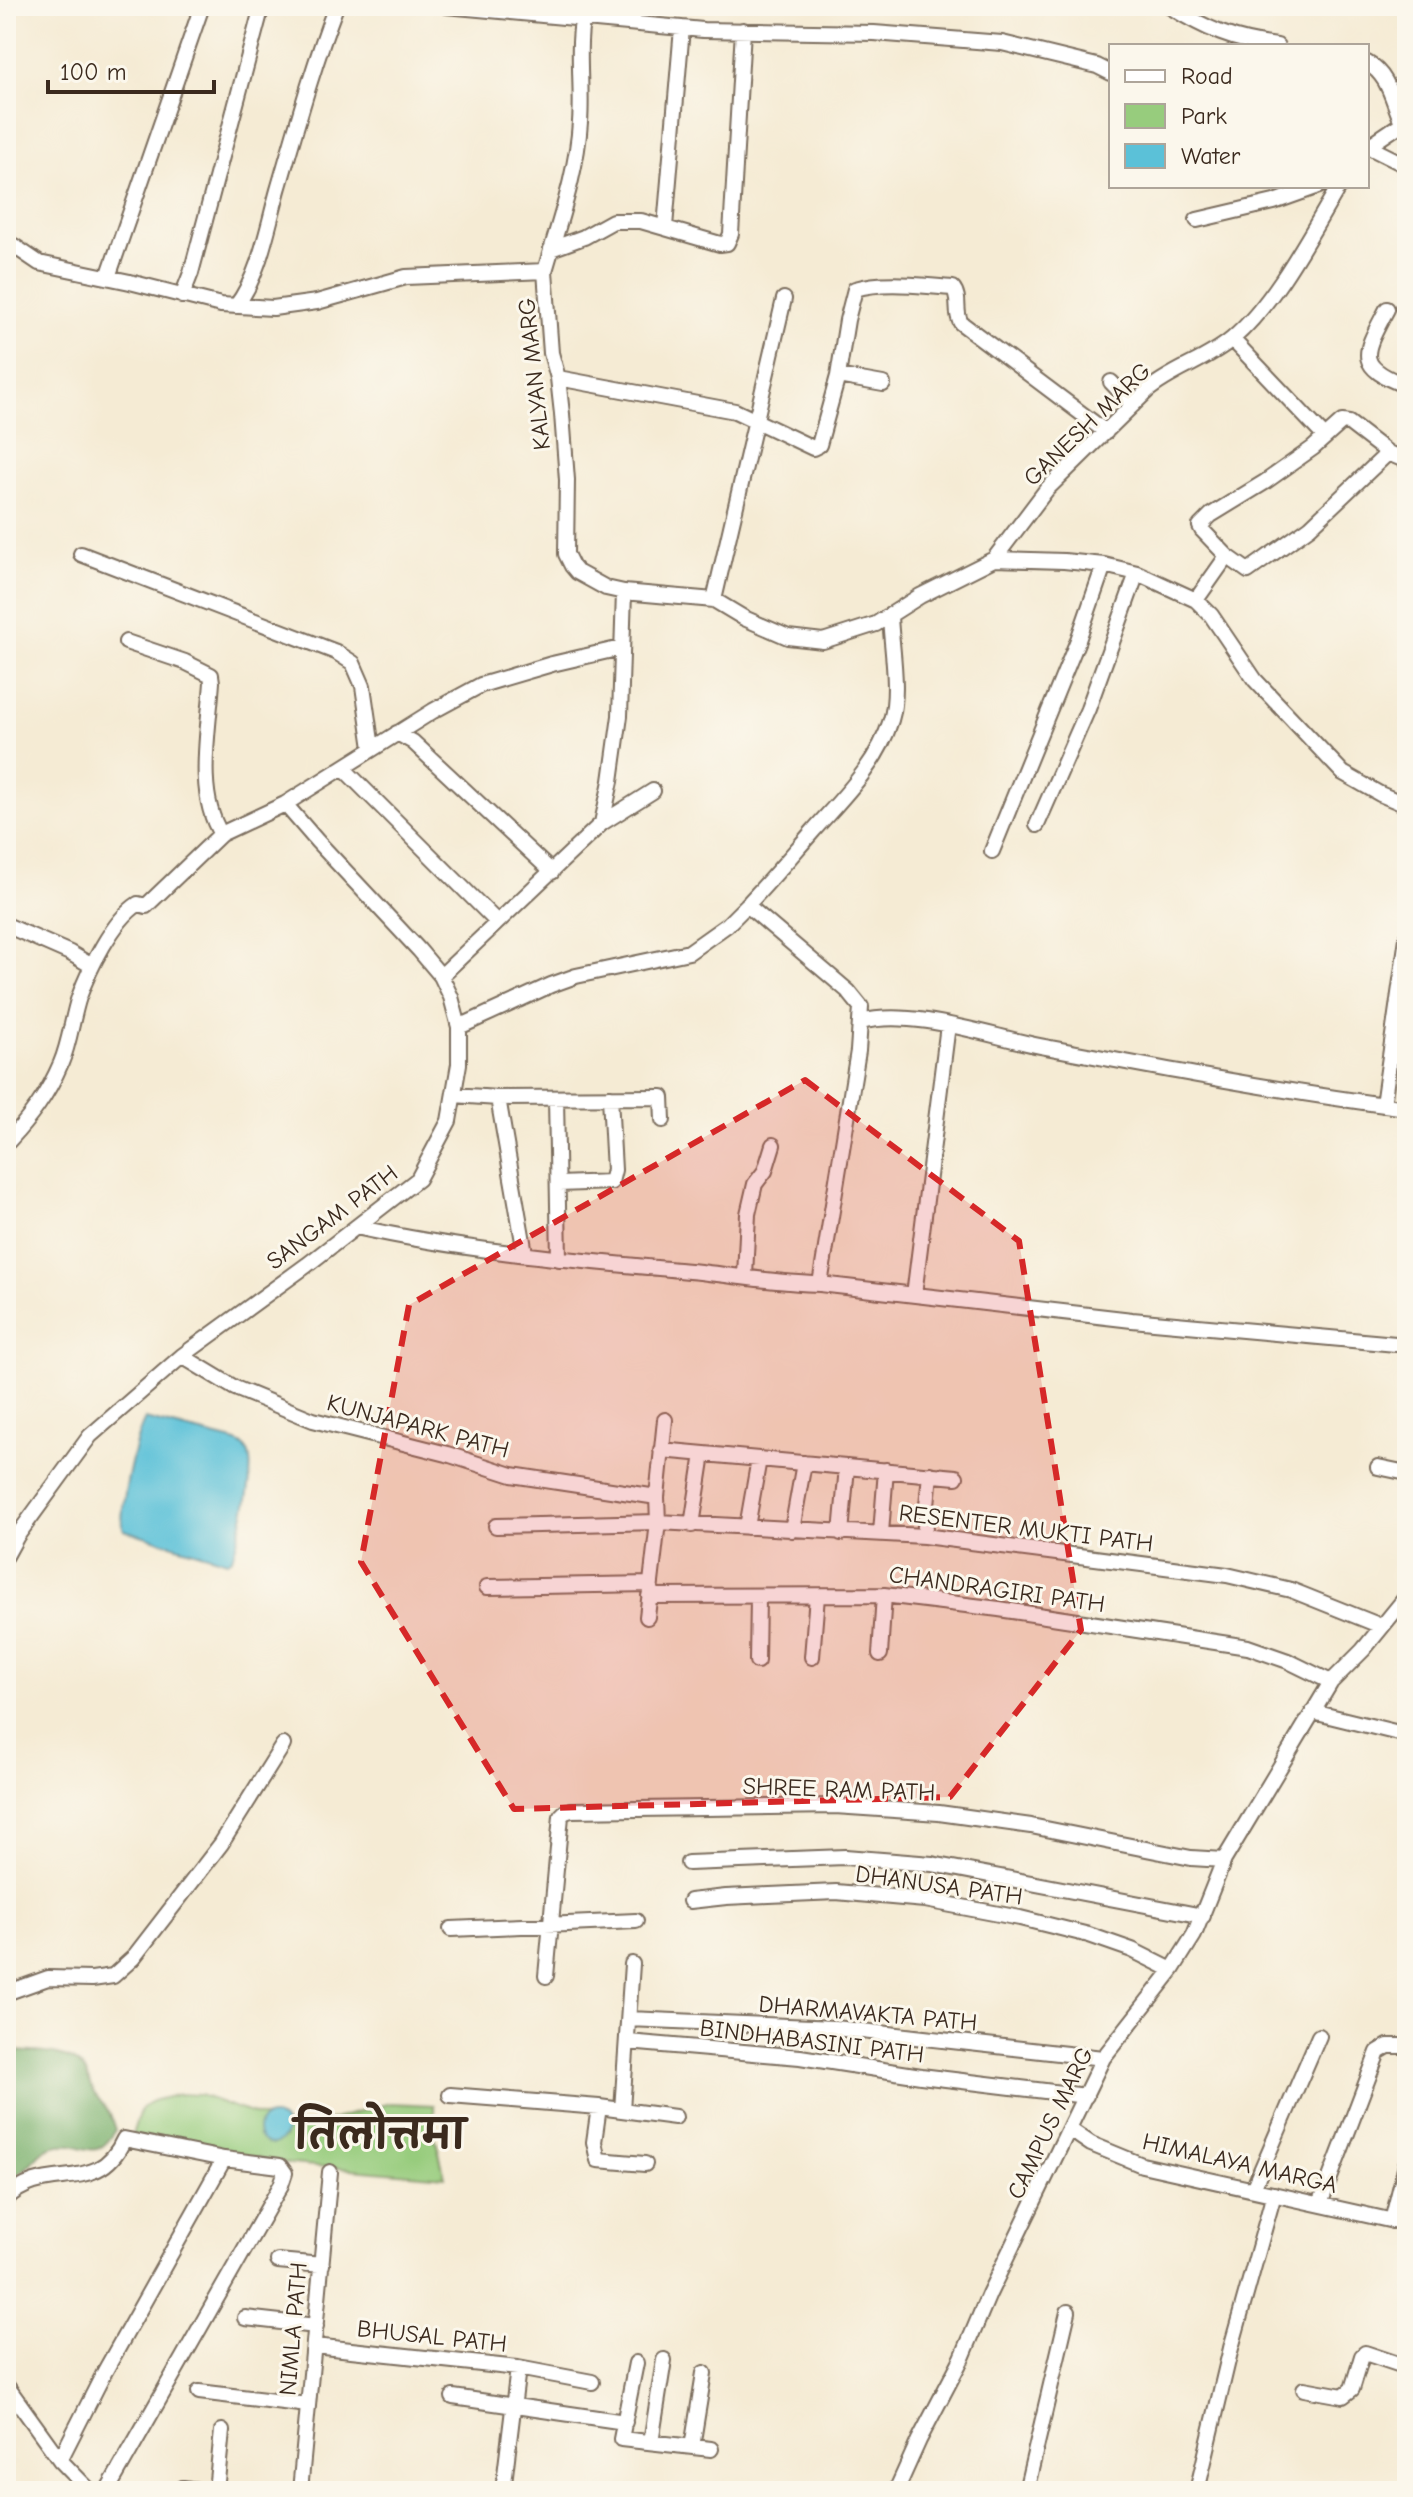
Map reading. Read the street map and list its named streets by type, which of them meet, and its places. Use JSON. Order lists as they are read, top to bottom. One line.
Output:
{"streets":{"street":["KALYAN MARG","GANESH MARG","SANGAM PATH","KUNJAPARK PATH","RESENTER MUKTI PATH","CHANDRAGIRI PATH","SHREE RAM PATH","DHANUSA PATH","DHARMAVAKTA PATH","BINDHABASINI PATH","CAMPUS MARG","HIMALAYA MARGA","NIMLA PATH","BHUSAL PATH"]},"crossings":[["KALYAN MARG","GANESH MARG"],["SANGAM PATH","KUNJAPARK PATH"],["RESENTER MUKTI PATH","CAMPUS MARG"],["CHANDRAGIRI PATH","CAMPUS MARG"],["SHREE RAM PATH","CAMPUS MARG"],["DHANUSA PATH","CAMPUS MARG"],["DHARMAVAKTA PATH","CAMPUS MARG"],["BINDHABASINI PATH","CAMPUS MARG"],["CAMPUS MARG","HIMALAYA MARGA"],["NIMLA PATH","BHUSAL PATH"]],"districts":["तिलोत्तमा"],"legend":["Road","Park","Water"],"scale_bar":"100 m"}
